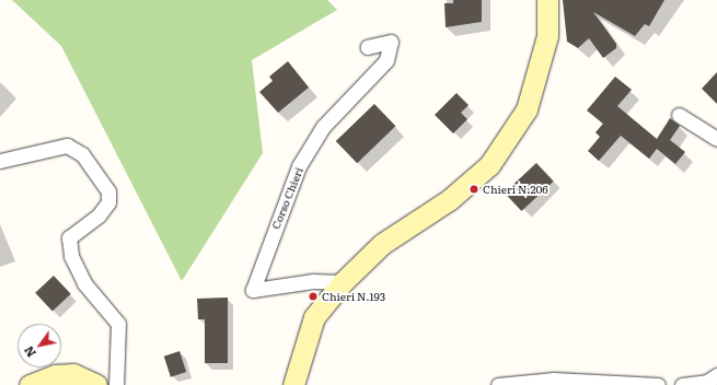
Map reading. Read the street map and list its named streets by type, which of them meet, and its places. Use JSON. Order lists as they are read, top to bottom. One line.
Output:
{"streets":{"street":["Corso Chieri"]},"places":["Chieri N.206","Chieri N.193"],"north":"bottom left"}
